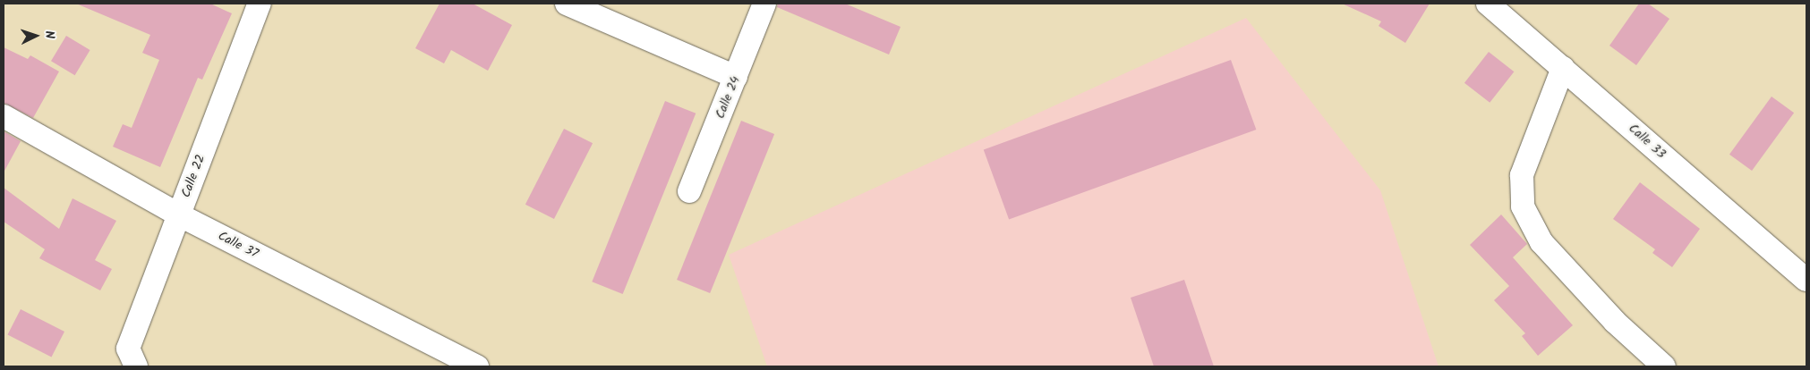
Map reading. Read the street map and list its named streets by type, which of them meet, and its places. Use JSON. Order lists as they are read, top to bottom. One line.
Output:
{"streets":{"street":["Calle 24","Calle 33","Calle 22","Calle 37"]},"crossings":[["Calle 22","Calle 37"]],"north":"right"}
